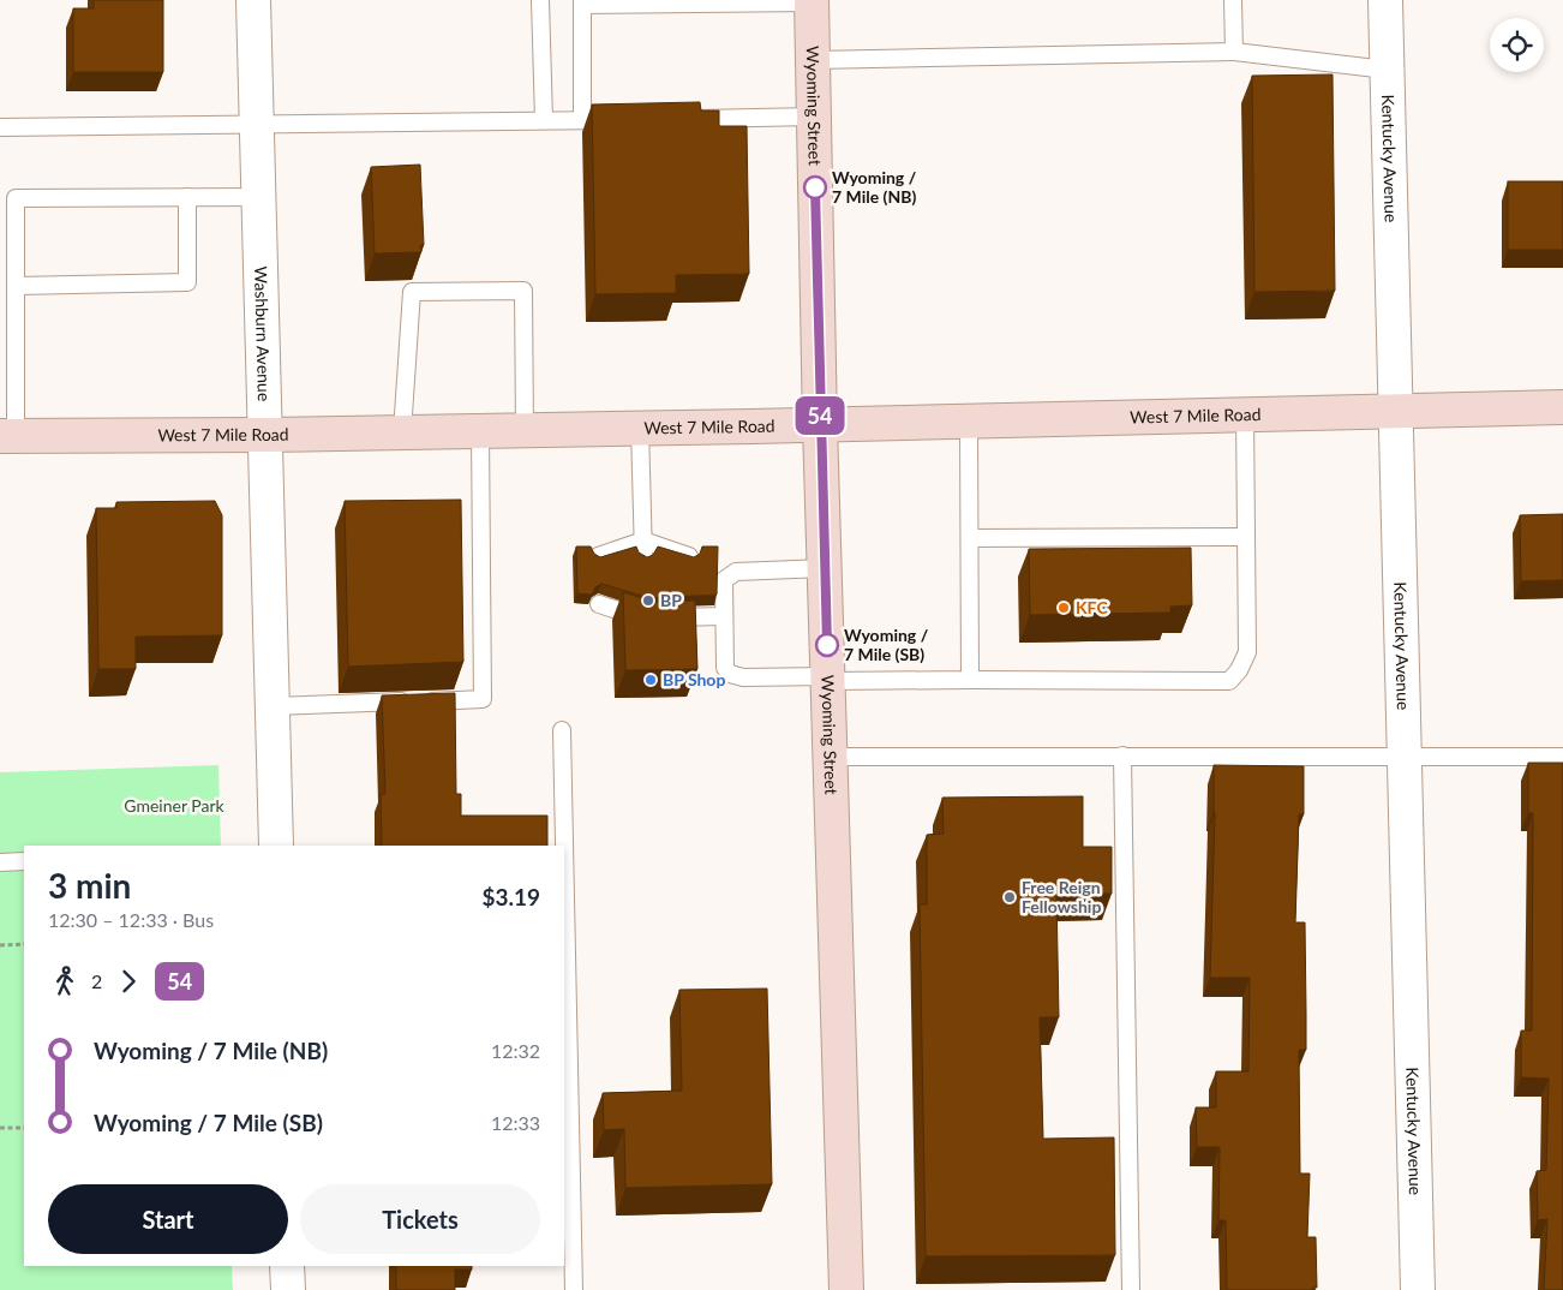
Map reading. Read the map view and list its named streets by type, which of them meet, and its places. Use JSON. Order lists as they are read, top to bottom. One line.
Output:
{"streets":{"main road":["Wyoming Street","West 7 Mile Road"],"street":["Kentucky Avenue","Washburn Avenue"]},"crossings":[["Wyoming Street","West 7 Mile Road"],["Kentucky Avenue","West 7 Mile Road"],["Washburn Avenue","West 7 Mile Road"]],"parks":["Gmeiner Park"],"places":["Wyoming / 7 Mile (NB)","BP","KFC","Wyoming / 7 Mile (SB)","BP Shop","Free Reign Fellowship"],"lines":["bus line 54"],"page":{"on_map":"54","heading":["3 min","12:30 – 12:33 · Bus","$3.19"],"legs":["2","54"],"list":[{"name":"Wyoming / 7 Mile (NB)","value":"12:32"},{"name":"Wyoming / 7 Mile (SB)","value":"12:33"}],"buttons":["Start","Tickets"]}}
